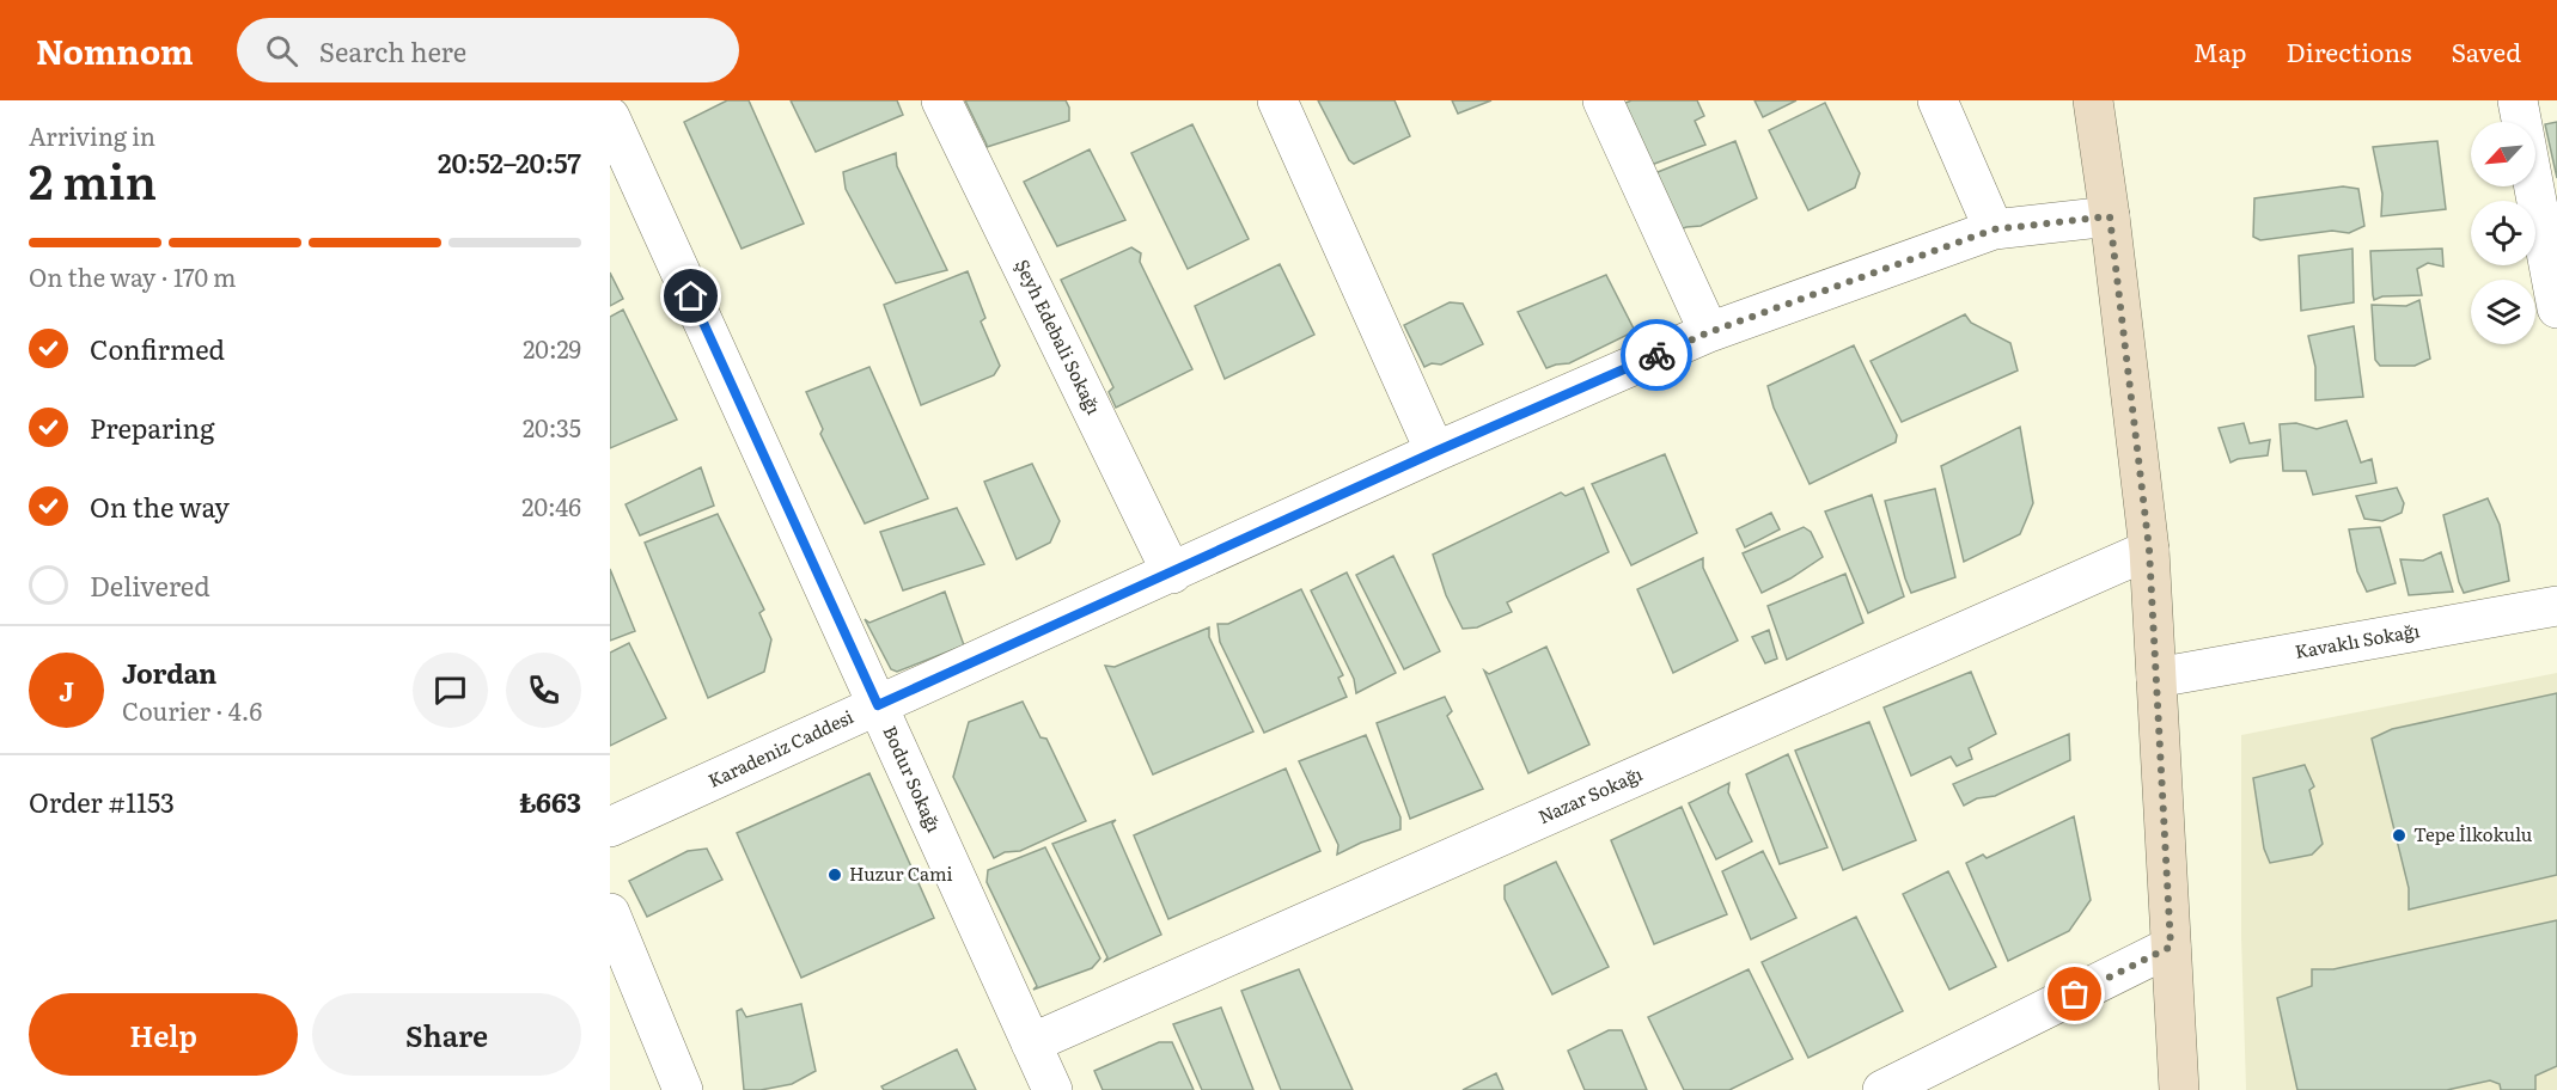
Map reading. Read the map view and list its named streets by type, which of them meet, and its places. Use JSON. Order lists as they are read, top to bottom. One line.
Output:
{"streets":{"street":["Şeyh Edebali Sokağı","Kavaklı Sokağı","Karadeniz Caddesi","Bodur Sokağı","Nazar Sokağı"]},"crossings":[["Şeyh Edebali Sokağı","Karadeniz Caddesi"],["Karadeniz Caddesi","Bodur Sokağı"],["Bodur Sokağı","Nazar Sokağı"]],"places":["Tepe İlkokulu","Huzur Cami"],"north":"bottom left","page":{"header":"Nomnom","search":"Search here","nav":["Map","Directions","Saved"],"heading":["2 min","Arriving in","20:52–20:57"],"panel":["Jordan","Courier · 4.6","Order #1153","₺663"],"bar":"On the way · 170 m","list":[["Confirmed","20:29"],["Preparing","20:35"],["On the way","20:46"],"Delivered"],"round":"J","buttons":["Help","Share"]}}
